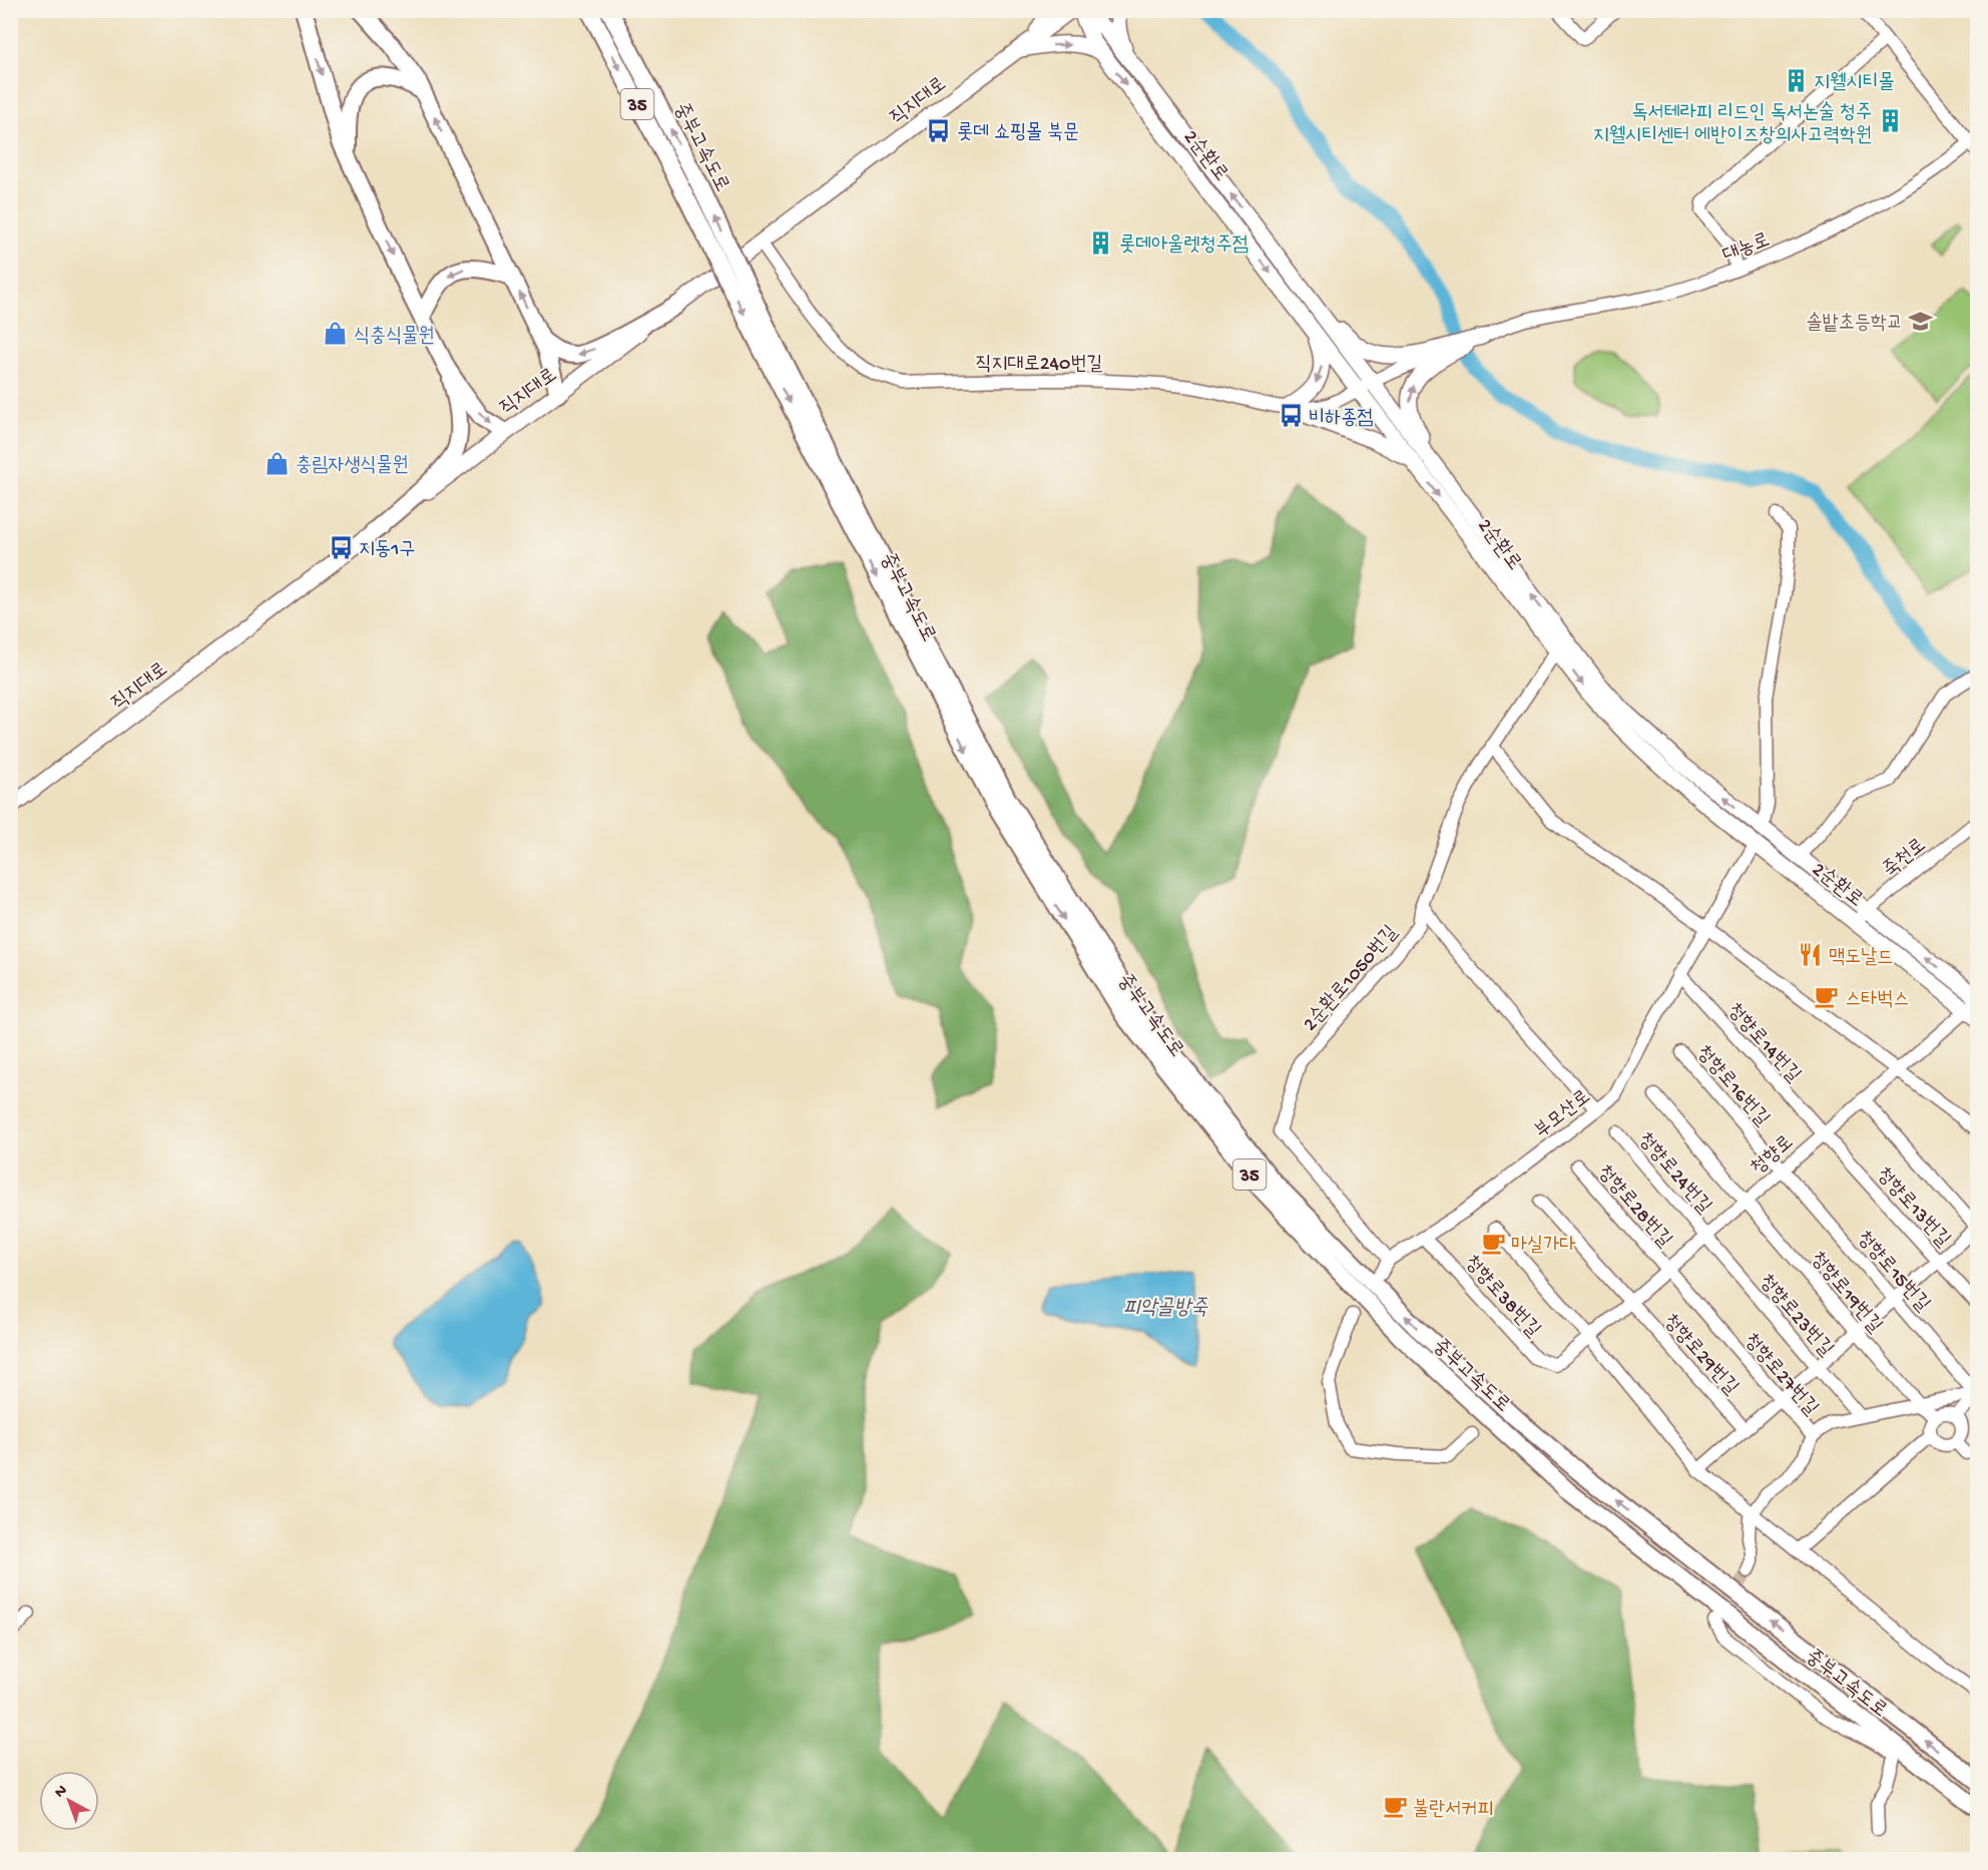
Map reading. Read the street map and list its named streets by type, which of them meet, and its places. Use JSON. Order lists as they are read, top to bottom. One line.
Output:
{"streets":{"highway":["35","중부고속도로"],"main road":["직지대로","2순환로"],"street":["대농로","직지대로240번길","죽천로","2순환로1050번길","청향로14번길","청향로16번길","부모산로","청향로","청향로24번길","청향로28번길","청향로13번길","청향로15번길","청향로19번길","청향로38번길","청향로23번길","청향로29번길","청향로27번길"]},"crossings":[["직지대로","직지대로240번길"],["2순환로","직지대로240번길"],["2순환로","죽천로"],["2순환로","2순환로1050번길"],["2순환로","부모산로"],["2순환로","청향로"],["2순환로1050번길","부모산로"],["청향로14번길","부모산로"],["청향로14번길","청향로"],["청향로14번길","청향로13번길"],["청향로16번길","청향로"],["청향로16번길","청향로15번길"],["부모산로","청향로38번길"],["청향로","청향로24번길"],["청향로","청향로28번길"],["청향로","청향로13번길"],["청향로","청향로15번길"],["청향로","청향로19번길"],["청향로","청향로38번길"],["청향로","청향로23번길"],["청향로","청향로29번길"],["청향로","청향로27번길"],["청향로24번길","청향로23번길"],["청향로28번길","청향로27번길"]],"water":["피악골방죽"],"places":{"building":["지웰시티몰","독서테라피 리드인 독서논술 청주 지웰시티센터 에반이즈창의사고력학원","롯데아울렛청주점"],"bus stop":["롯데 쇼핑몰 북문","비하종점","지동1구"],"school or university":["솔밭초등학교"],"shop":["식충식물원","충림자생식물원"],"restaurant":["맥도날드"],"cafe":["스타벅스","마실가다","불란서커피"]},"north":"top left"}
